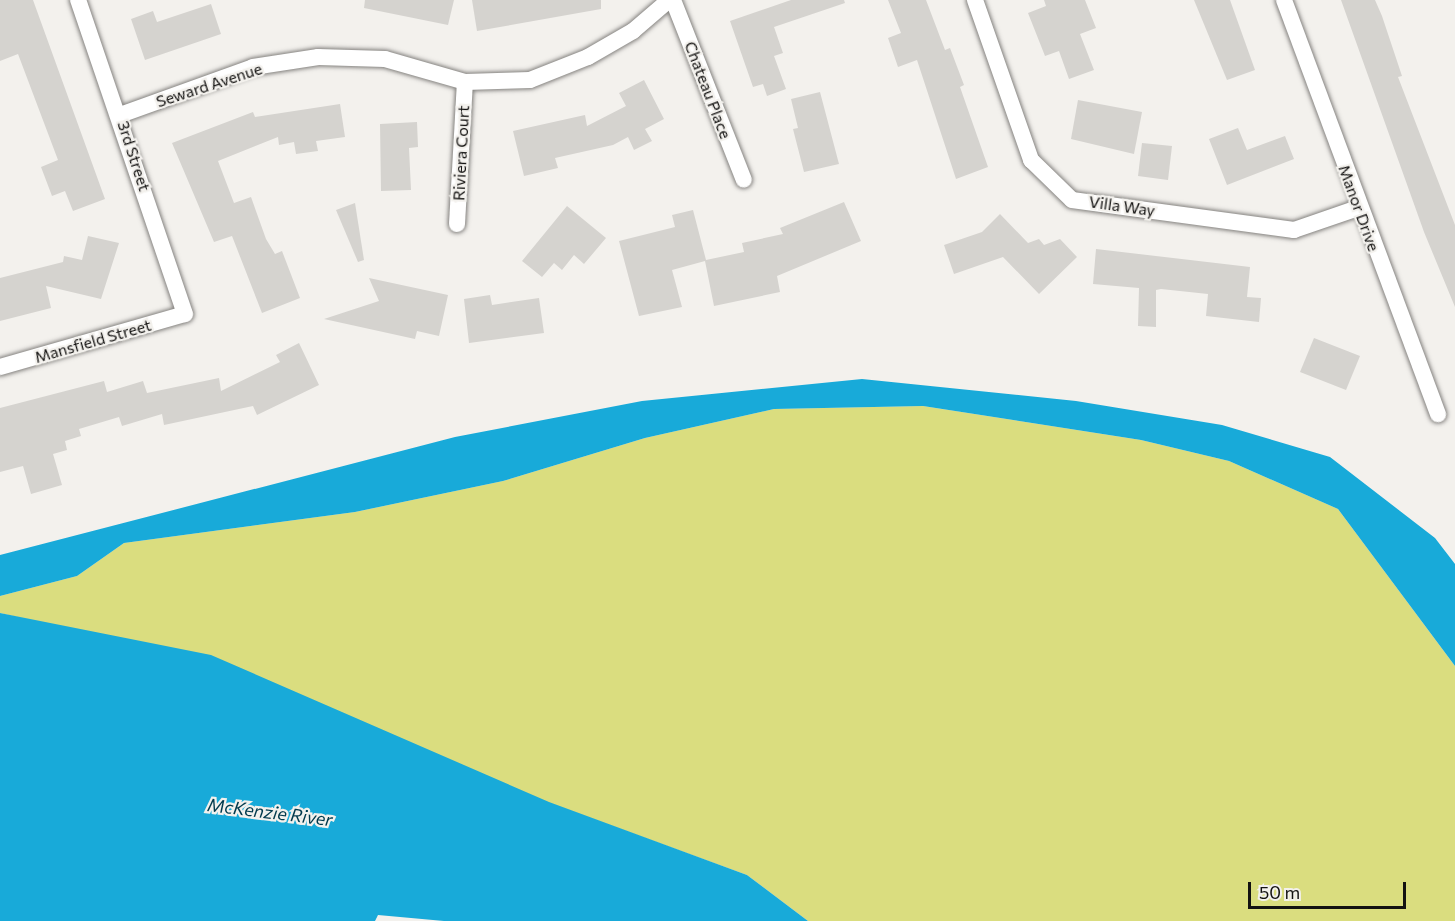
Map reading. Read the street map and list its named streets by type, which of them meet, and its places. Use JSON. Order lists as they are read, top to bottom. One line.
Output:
{"streets":{"street":["Seward Avenue","Chateau Place","Riviera Court","3rd Street","Villa Way","Manor Drive","Mansfield Street"]},"crossings":[["Seward Avenue","Chateau Place"],["Seward Avenue","Riviera Court"],["Seward Avenue","3rd Street"],["3rd Street","Mansfield Street"],["Villa Way","Manor Drive"]],"water":["McKenzie River"],"scale_bar":"50 m"}
